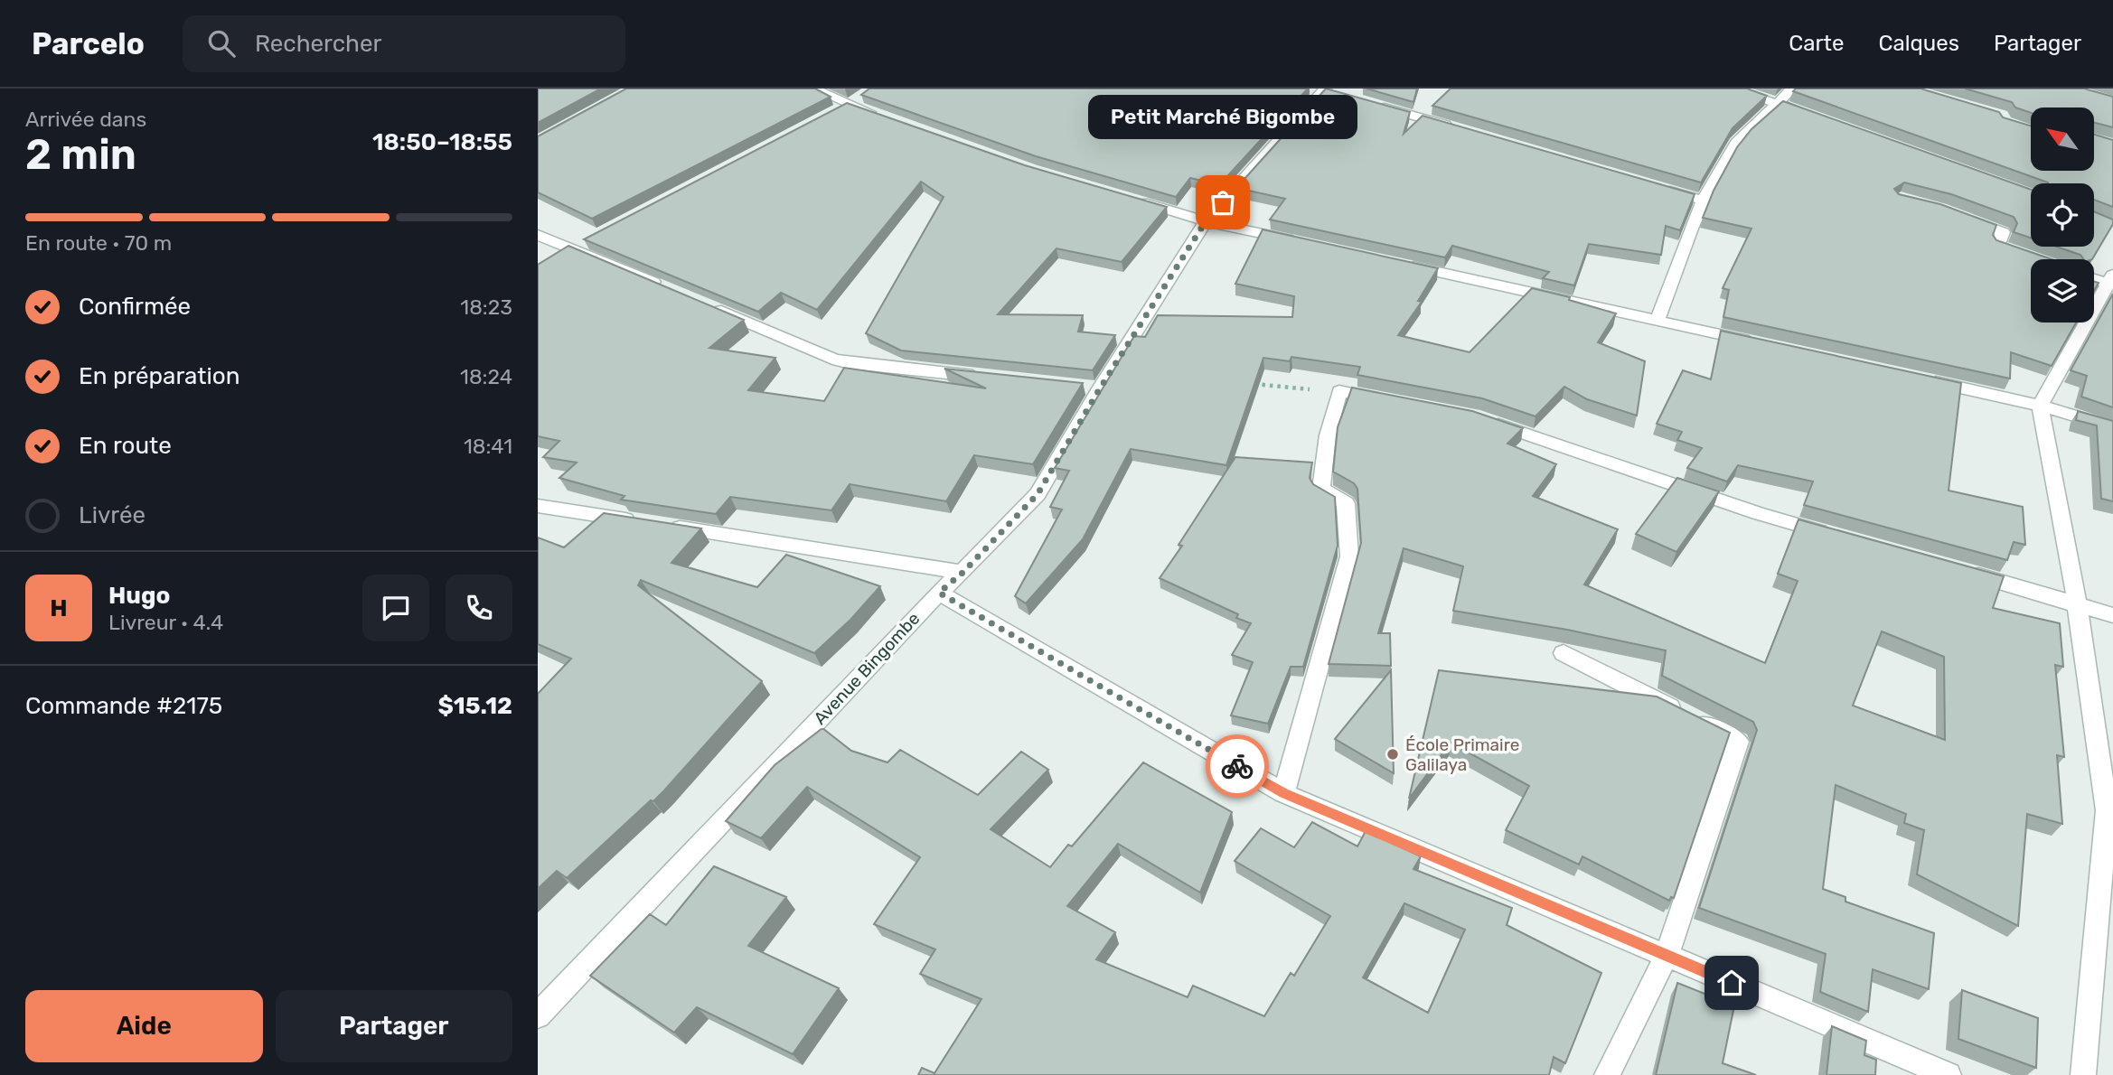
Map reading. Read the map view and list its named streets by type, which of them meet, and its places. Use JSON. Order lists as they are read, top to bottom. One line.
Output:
{"streets":{"street":["Avenue Bingombe"]},"places":["Petit Marché Bigombe","École Primaire Galilaya"],"north":"top left","page":{"header":"Parcelo","search":"Rechercher","nav":["Carte","Calques","Partager"],"heading":["2 min","Arrivée dans","18:50–18:55"],"panel":["Hugo","Livreur · 4.4","Commande #2175","$15.12"],"bubble":"Petit Marché Bigombe","bar":"En route · 70 m","list":[["Confirmée","18:23"],["En préparation","18:24"],["En route","18:41"],"Livrée"],"round":"H","buttons":["Aide","Partager"]}}
